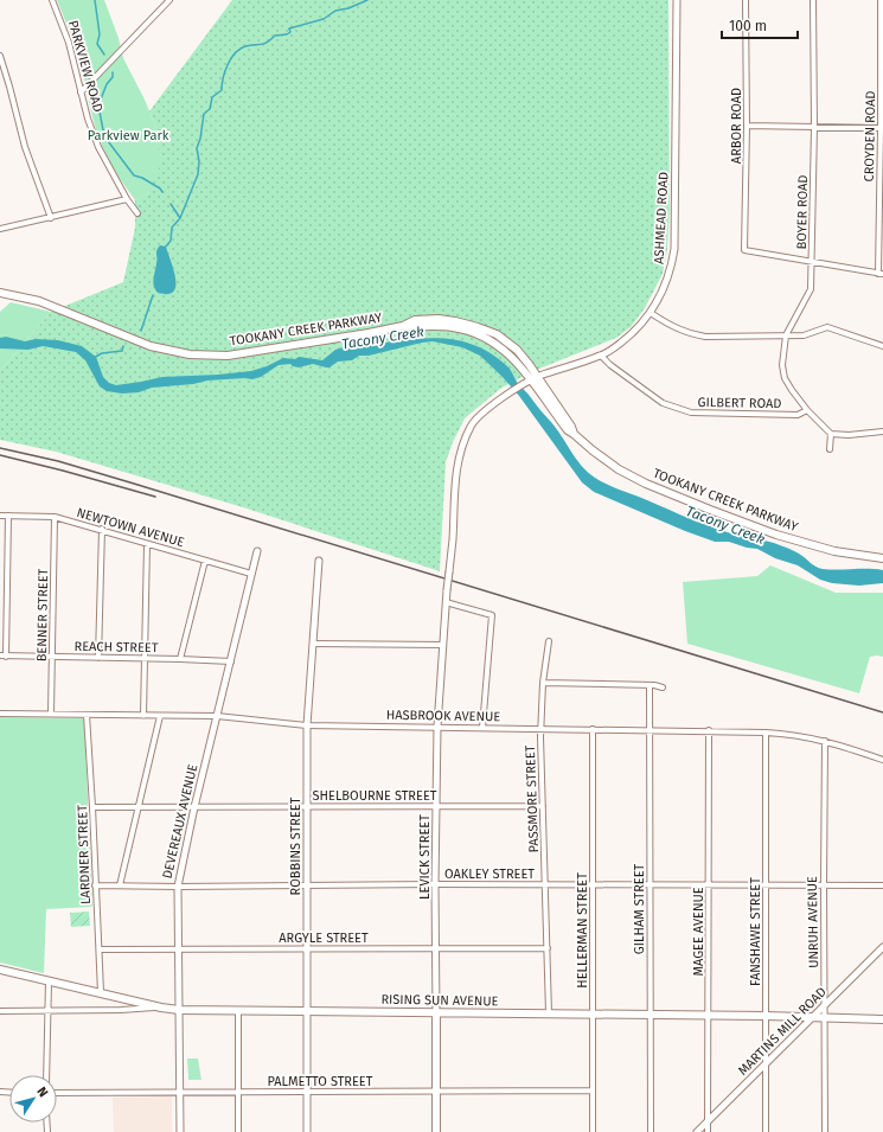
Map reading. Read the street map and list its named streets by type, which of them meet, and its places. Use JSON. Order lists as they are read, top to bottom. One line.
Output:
{"streets":{"main road":["TOOKANY CREEK PARKWAY","LEVICK STREET","RISING SUN AVENUE"],"street":["PARKVIEW ROAD","ARBOR ROAD","CROYDEN ROAD","BOYER ROAD","ASHMEAD ROAD","GILBERT ROAD","NEWTOWN AVENUE","BENNER STREET","REACH STREET","HASBROOK AVENUE","SHELBOURNE STREET","PASSMORE STREET","DEVEREAUX AVENUE","ROBBINS STREET","LARDNER STREET","OAKLEY STREET","GILHAM STREET","UNRUH AVENUE","HELLERMAN STREET","MAGEE AVENUE","FANSHAWE STREET","ARGYLE STREET","MARTINS MILL ROAD","PALMETTO STREET"]},"crossings":[["ARBOR ROAD","BOYER ROAD"],["BOYER ROAD","GILBERT ROAD"],["ASHMEAD ROAD","TOOKANY CREEK PARKWAY"],["ASHMEAD ROAD","GILBERT ROAD"],["ASHMEAD ROAD","LEVICK STREET"],["NEWTOWN AVENUE","BENNER STREET"],["NEWTOWN AVENUE","DEVEREAUX AVENUE"],["BENNER STREET","REACH STREET"],["BENNER STREET","HASBROOK AVENUE"],["REACH STREET","DEVEREAUX AVENUE"],["HASBROOK AVENUE","PASSMORE STREET"],["HASBROOK AVENUE","DEVEREAUX AVENUE"],["HASBROOK AVENUE","ROBBINS STREET"],["HASBROOK AVENUE","LARDNER STREET"],["HASBROOK AVENUE","LEVICK STREET"],["HASBROOK AVENUE","GILHAM STREET"],["HASBROOK AVENUE","UNRUH AVENUE"],["HASBROOK AVENUE","HELLERMAN STREET"],["HASBROOK AVENUE","MAGEE AVENUE"],["HASBROOK AVENUE","FANSHAWE STREET"],["SHELBOURNE STREET","PASSMORE STREET"],["SHELBOURNE STREET","DEVEREAUX AVENUE"],["SHELBOURNE STREET","ROBBINS STREET"],["SHELBOURNE STREET","LARDNER STREET"],["SHELBOURNE STREET","LEVICK STREET"],["PASSMORE STREET","OAKLEY STREET"],["PASSMORE STREET","ARGYLE STREET"],["PASSMORE STREET","RISING SUN AVENUE"],["DEVEREAUX AVENUE","OAKLEY STREET"],["DEVEREAUX AVENUE","ARGYLE STREET"],["DEVEREAUX AVENUE","RISING SUN AVENUE"],["DEVEREAUX AVENUE","PALMETTO STREET"],["ROBBINS STREET","OAKLEY STREET"],["ROBBINS STREET","ARGYLE STREET"],["ROBBINS STREET","RISING SUN AVENUE"],["ROBBINS STREET","PALMETTO STREET"],["LARDNER STREET","OAKLEY STREET"],["LARDNER STREET","ARGYLE STREET"],["LARDNER STREET","RISING SUN AVENUE"],["LEVICK STREET","OAKLEY STREET"],["LEVICK STREET","ARGYLE STREET"],["LEVICK STREET","RISING SUN AVENUE"],["LEVICK STREET","PALMETTO STREET"],["OAKLEY STREET","GILHAM STREET"],["OAKLEY STREET","UNRUH AVENUE"],["OAKLEY STREET","HELLERMAN STREET"],["OAKLEY STREET","MAGEE AVENUE"],["OAKLEY STREET","FANSHAWE STREET"],["GILHAM STREET","RISING SUN AVENUE"],["UNRUH AVENUE","RISING SUN AVENUE"],["UNRUH AVENUE","MARTINS MILL ROAD"],["HELLERMAN STREET","RISING SUN AVENUE"],["HELLERMAN STREET","PALMETTO STREET"],["MAGEE AVENUE","RISING SUN AVENUE"],["MAGEE AVENUE","MARTINS MILL ROAD"],["FANSHAWE STREET","RISING SUN AVENUE"],["FANSHAWE STREET","MARTINS MILL ROAD"],["RISING SUN AVENUE","MARTINS MILL ROAD"]],"water":["Tacony Creek"],"parks":["Parkview Park"],"scale_bar":"100 m","north":"top right"}
